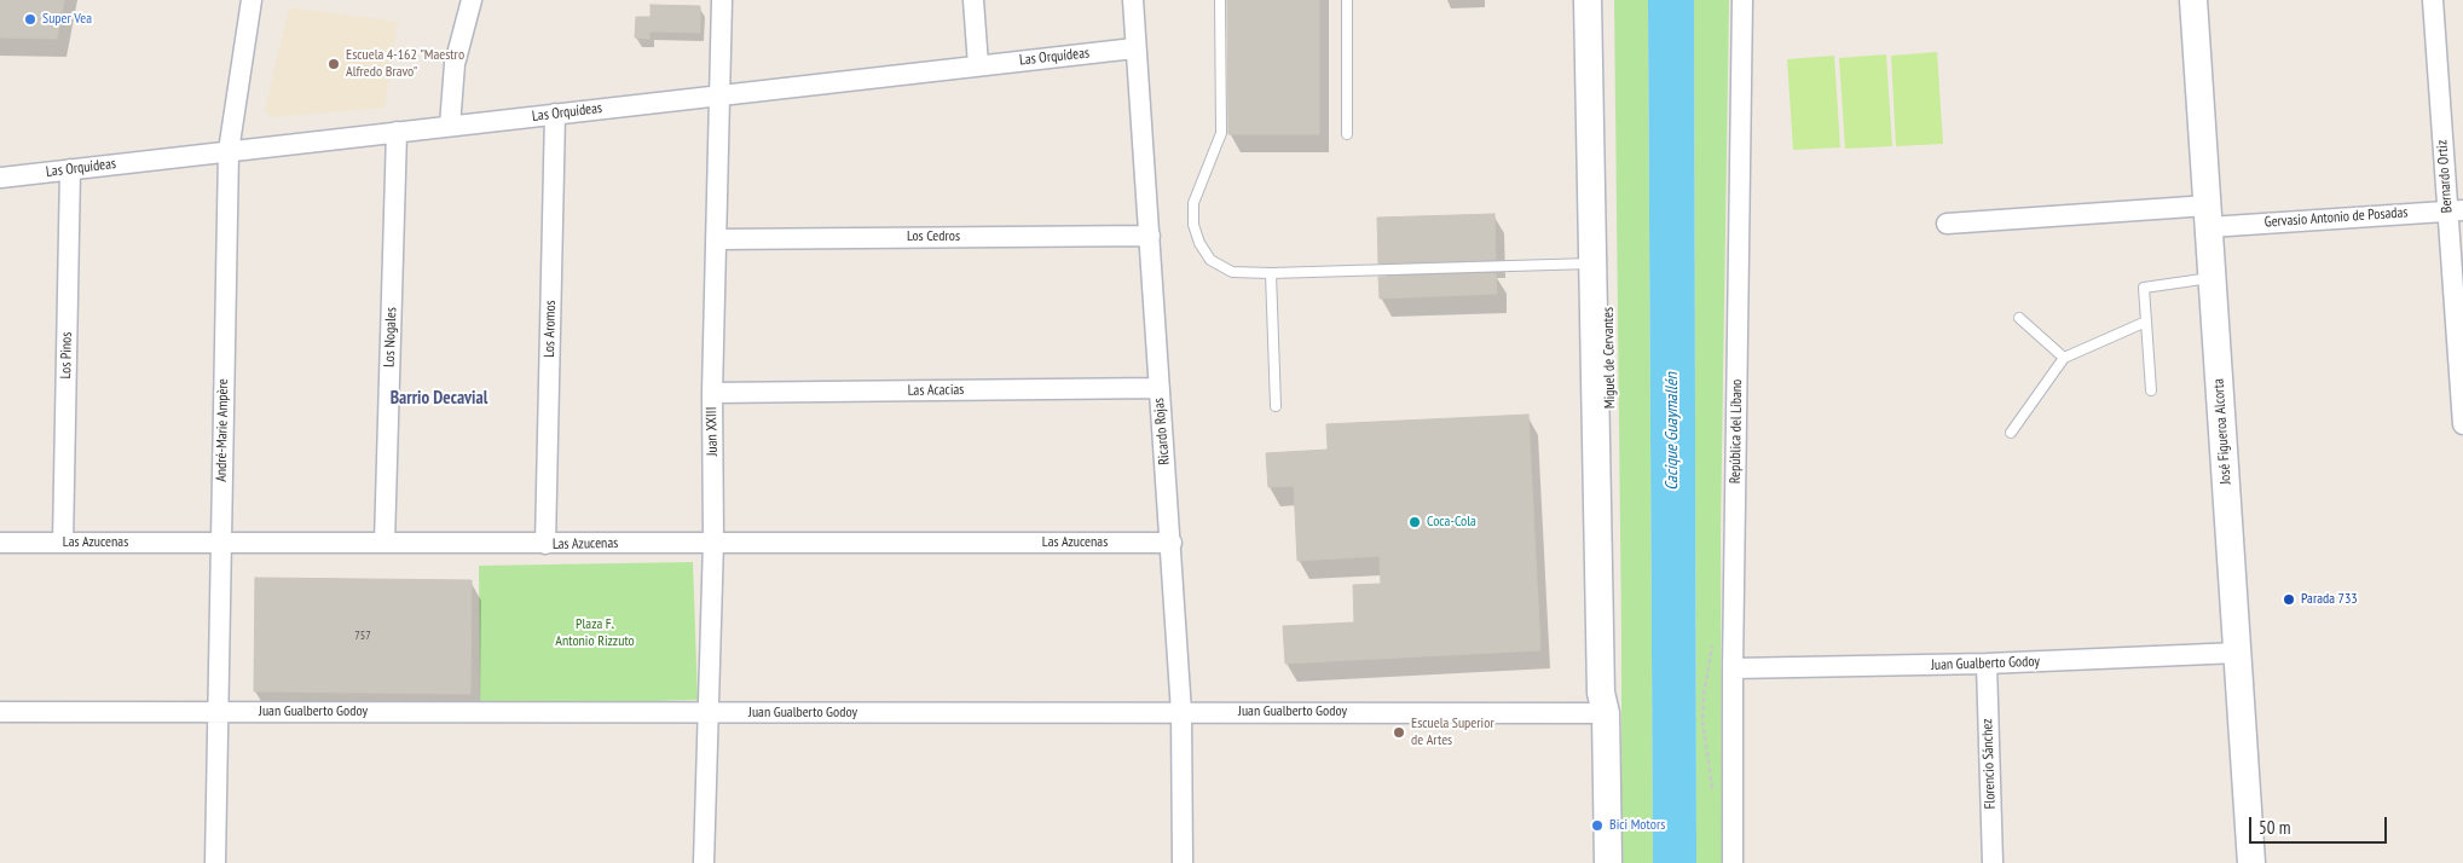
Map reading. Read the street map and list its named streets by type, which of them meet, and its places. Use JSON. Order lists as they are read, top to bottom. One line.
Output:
{"streets":{"main road":["Miguel de Cervantes","José Figueroa Alcorta"],"street":["Las Orquídeas","Bernardo Ortiz","Gervasio Antonio de Posadas","Los Cedros","Los Aromos","Los Nogales","Los Pinos","Las Acacias","André-Marie Ampère","Juan XXIII","Ricardo Rojas","República del Líbano","Las Azucenas","Juan Gualberto Godoy","Florencio Sánchez"]},"crossings":[["Las Orquídeas","Los Aromos"],["Las Orquídeas","Los Nogales"],["Las Orquídeas","Los Pinos"],["Las Orquídeas","André-Marie Ampère"],["Las Orquídeas","Juan XXIII"],["Las Orquídeas","Ricardo Rojas"],["Bernardo Ortiz","Gervasio Antonio de Posadas"],["Gervasio Antonio de Posadas","José Figueroa Alcorta"],["Los Cedros","Juan XXIII"],["Los Cedros","Ricardo Rojas"],["Los Aromos","Las Azucenas"],["Los Nogales","Las Azucenas"],["Los Pinos","Las Azucenas"],["Miguel de Cervantes","Juan Gualberto Godoy"],["Las Acacias","Juan XXIII"],["Las Acacias","Ricardo Rojas"],["André-Marie Ampère","Las Azucenas"],["André-Marie Ampère","Juan Gualberto Godoy"],["Juan XXIII","Las Azucenas"],["Juan XXIII","Juan Gualberto Godoy"],["Ricardo Rojas","Las Azucenas"],["Ricardo Rojas","Juan Gualberto Godoy"],["República del Líbano","Juan Gualberto Godoy"],["José Figueroa Alcorta","Juan Gualberto Godoy"],["Juan Gualberto Godoy","Florencio Sánchez"]],"districts":["Barrio Decavial"],"water":["Cacique Guaymallén"],"parks":["Plaza F. Antonio Rizzuto"],"places":["Super Vea","Escuela 4-162 \"Maestro Alfredo Bravo\"","Coca-Cola","Parada 733","Escuela Superior de Artes","Bici Motors"],"house_numbers":["757"],"scale_bar":"50 m"}
